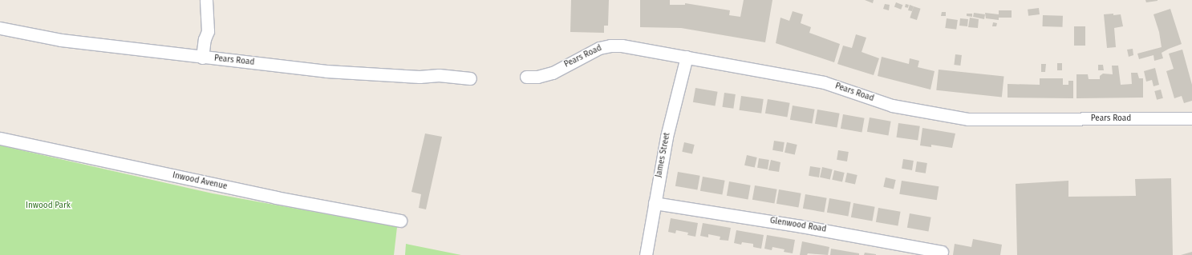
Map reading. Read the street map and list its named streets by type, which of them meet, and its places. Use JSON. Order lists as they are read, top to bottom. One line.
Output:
{"streets":{"street":["Pears Road","James Street","Inwood Avenue","Glenwood Road"]},"crossings":[["Pears Road","James Street"],["James Street","Glenwood Road"]],"parks":["Inwood Park"]}
